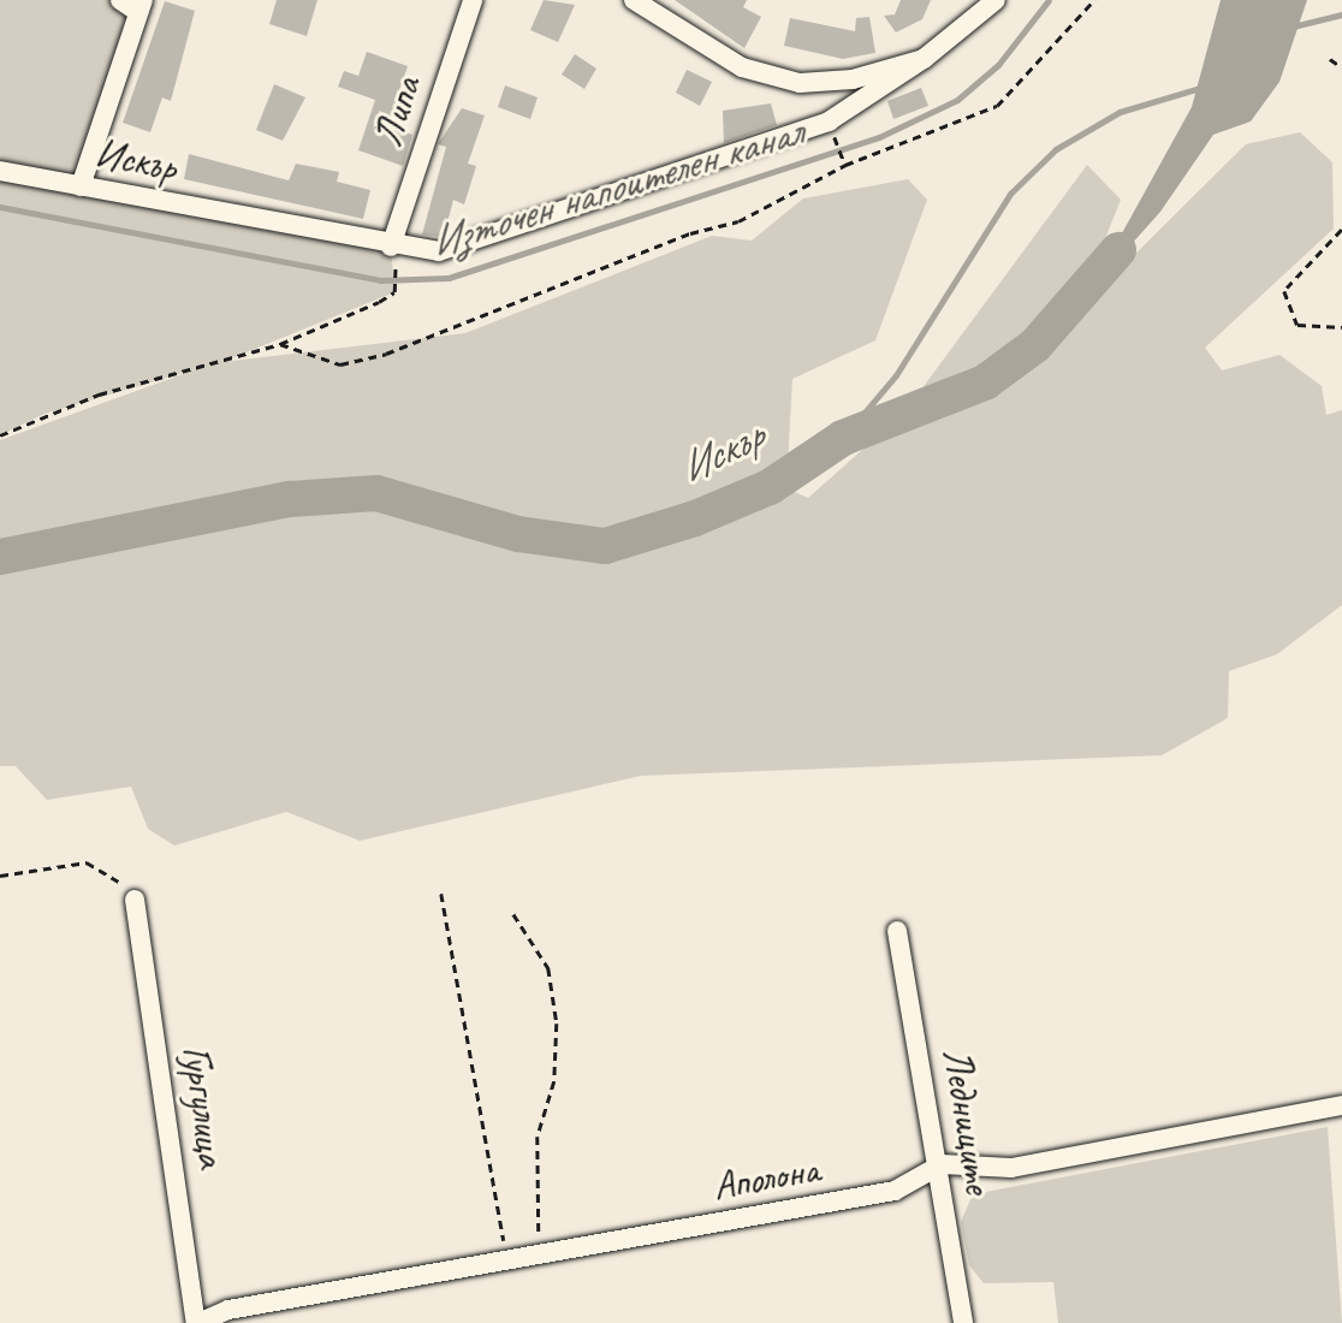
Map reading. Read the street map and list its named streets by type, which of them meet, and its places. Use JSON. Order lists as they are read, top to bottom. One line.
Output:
{"streets":{"street":["Липа","Искър","Гургулица","Ледниците","Аполона"]},"crossings":[["Липа","Искър"],["Гургулица","Аполона"],["Ледниците","Аполона"]],"water":["Източен напоителен канал","Искър"]}
